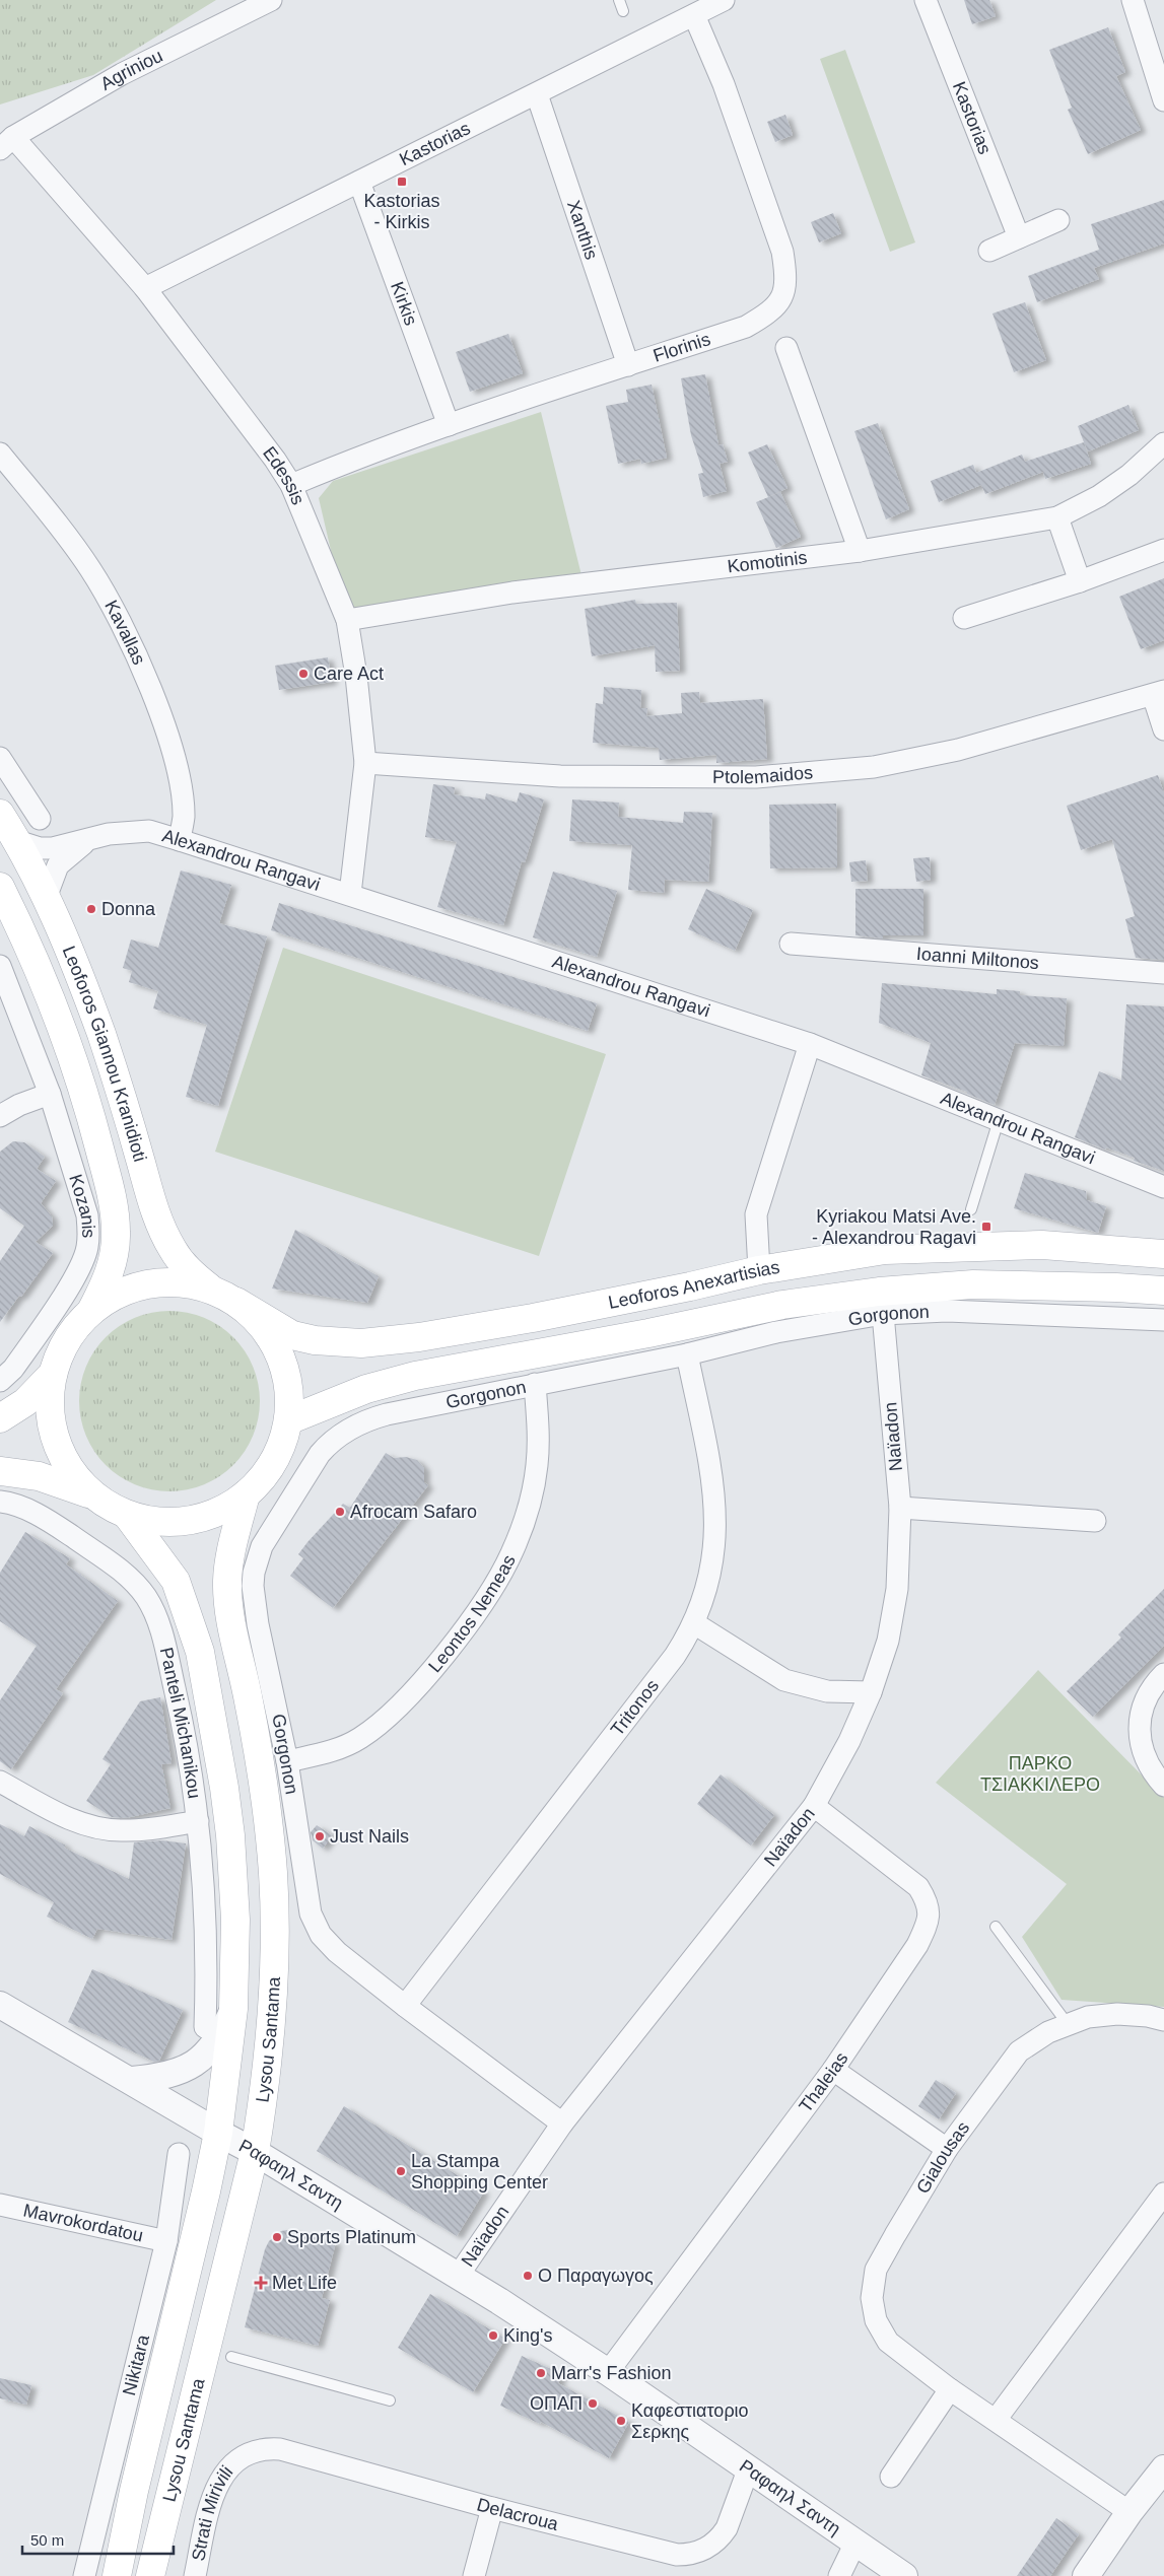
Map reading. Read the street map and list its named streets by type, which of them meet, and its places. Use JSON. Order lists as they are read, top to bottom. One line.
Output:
{"streets":{"main road":["Leoforos Giannou Kranidioti","Leoforos Anexartisias","Lysou Santama"],"street":["Agriniou","Kastorias","Xanthis","Kirkis","Florinis","Edessis","Komotinis","Kavallas","Ptolemaidos","Alexandrou Rangavi","Ioanni Miltonos","Kozanis","Gorgonon","Naïadon","Leontos Nemeas","Tritonos","Panteli Michanikou","Thaleias","Gialousas","Ραφαηλ Σαντη","Mavrokordatou","Nikitara","Delacroua","Strati Mirivili"]},"crossings":[["Agriniou","Edessis"],["Kastorias","Xanthis"],["Kastorias","Kirkis"],["Kastorias","Florinis"],["Kastorias","Edessis"],["Xanthis","Florinis"],["Kirkis","Florinis"],["Florinis","Edessis"],["Edessis","Komotinis"],["Edessis","Ptolemaidos"],["Edessis","Alexandrou Rangavi"],["Kavallas","Alexandrou Rangavi"],["Alexandrou Rangavi","Leoforos Giannou Kranidioti"],["Gorgonon","Naïadon"],["Gorgonon","Leontos Nemeas"],["Gorgonon","Tritonos"],["Naïadon","Thaleias"],["Naïadon","Ραφαηλ Σαντη"],["Lysou Santama","Ραφαηλ Σαντη"],["Thaleias","Ραφαηλ Σαντη"],["Ραφαηλ Σαντη","Delacroua"],["Mavrokordatou","Nikitara"],["Delacroua","Strati Mirivili"]],"parks":["ΠΑΡΚΟ ΤΣΙΑΚΚΙΛΕΡΟ"],"places":{"transit":["Kastorias - Kirkis","Kyriakou Matsi Ave. - Alexandrou Ragavi"],"other":["Care Act","Donna","Afrocam Safaro","Just Nails","La Stampa Shopping Center","Sports Platinum","Ο Παραγωγος","King's","Marr's Fashion","ΟΠΑΠ","Καφεστιατοριο Σερκης"],"health":["Met Life"]},"scale_bar":"50 m"}
